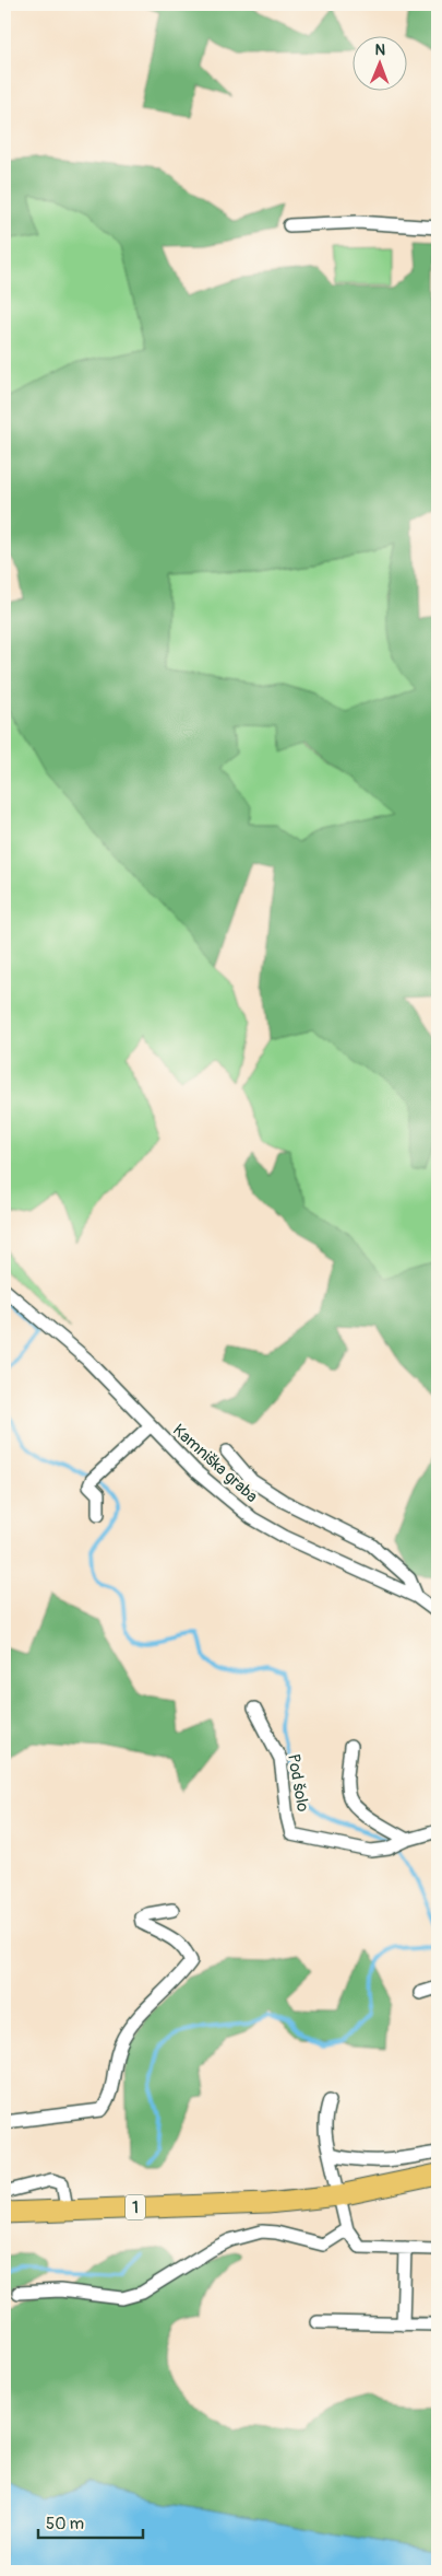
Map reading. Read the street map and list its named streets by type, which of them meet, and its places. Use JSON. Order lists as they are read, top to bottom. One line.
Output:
{"streets":{"main road":["1"],"street":["Kamniška graba","Pod šolo"]},"scale_bar":"50 m","north":"top"}
